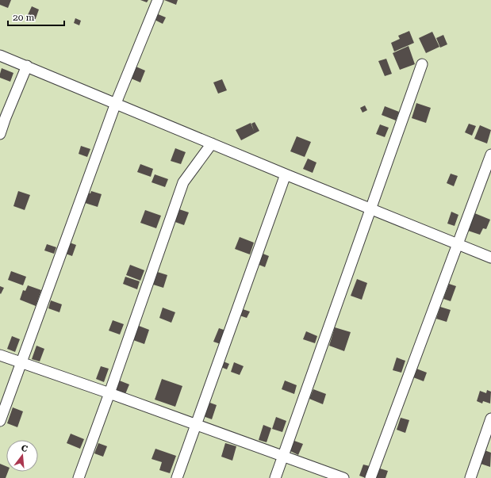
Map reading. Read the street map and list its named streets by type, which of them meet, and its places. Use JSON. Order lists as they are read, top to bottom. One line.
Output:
{"scale_bar":"20 m","north":"top"}
